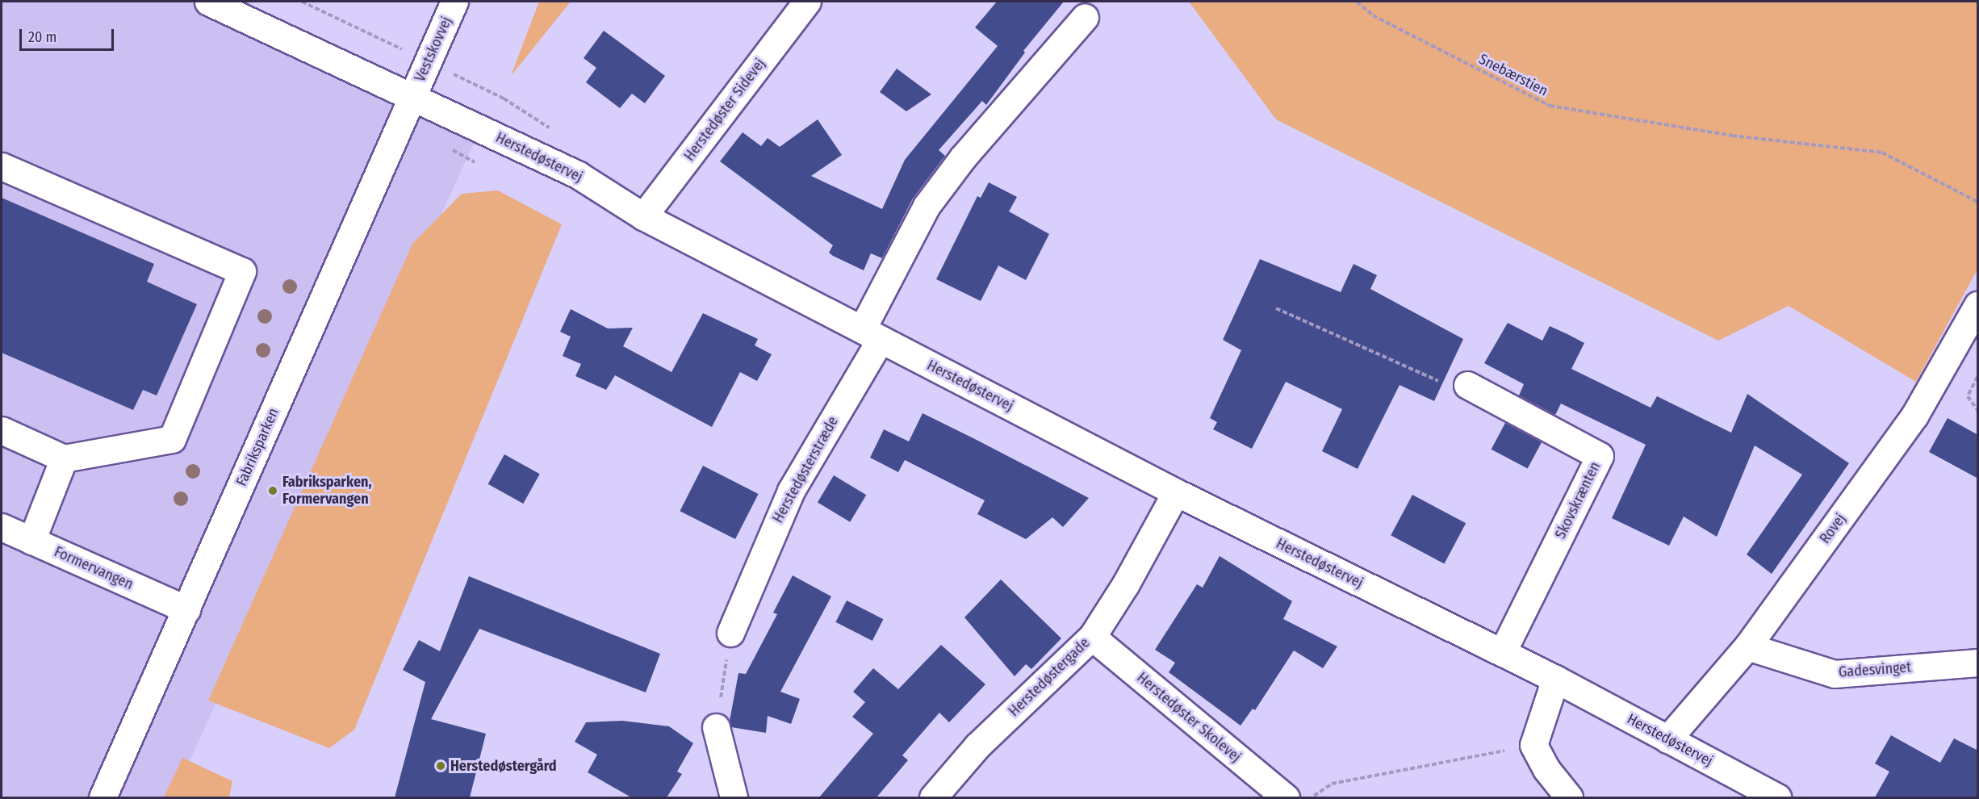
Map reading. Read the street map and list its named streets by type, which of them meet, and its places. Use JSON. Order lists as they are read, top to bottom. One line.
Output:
{"streets":{"street":["Vestskovvej","Herstedøster Sidevej","Herstedøstervej","Fabriksparken","Herstedøsterstræde","Skovskrænten","Rovej","Formervangen","Gadesvinget","Herstedøstergade","Herstedøster Skolevej"],"path":["Snebærstien"]},"crossings":[["Vestskovvej","Herstedøstervej"],["Vestskovvej","Fabriksparken"],["Herstedøster Sidevej","Herstedøstervej"],["Herstedøstervej","Fabriksparken"],["Herstedøstervej","Herstedøsterstræde"],["Herstedøstervej","Skovskrænten"],["Herstedøstervej","Rovej"],["Herstedøstervej","Herstedøstergade"],["Fabriksparken","Formervangen"],["Rovej","Gadesvinget"],["Herstedøstergade","Herstedøster Skolevej"]],"places":["Fabriksparken, Formervangen","Herstedøstergård"],"scale_bar":"20 m"}
